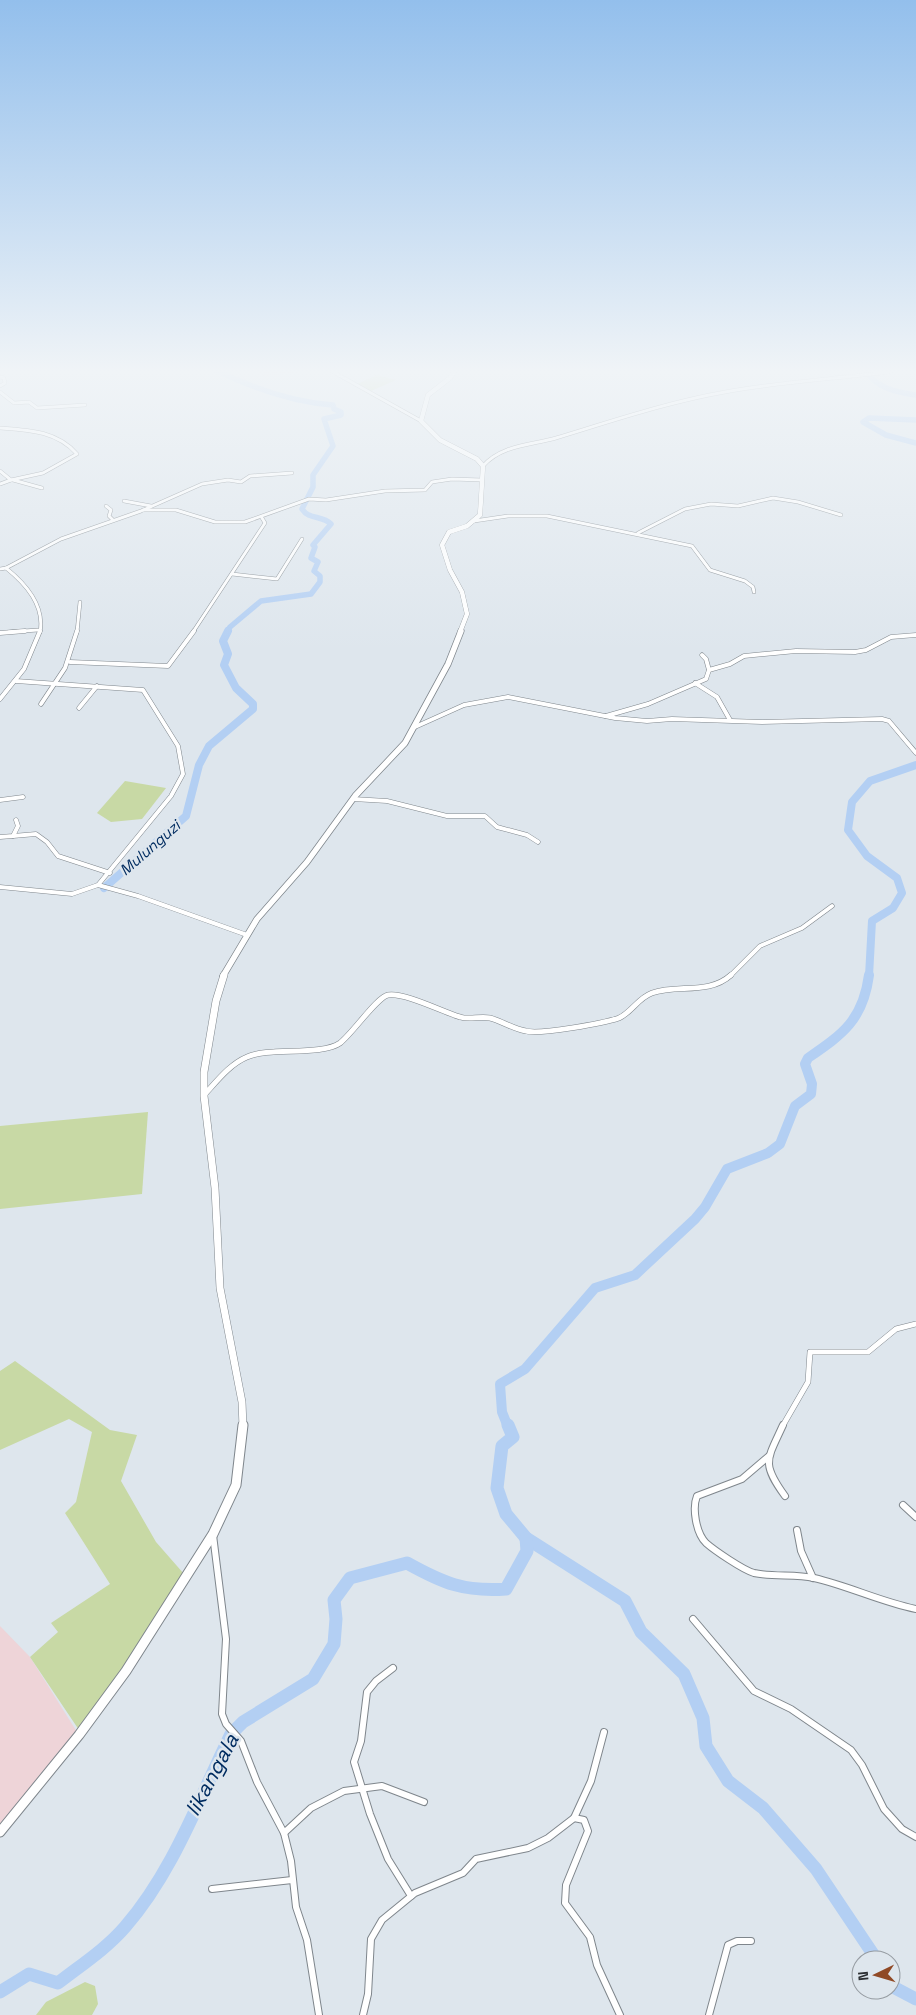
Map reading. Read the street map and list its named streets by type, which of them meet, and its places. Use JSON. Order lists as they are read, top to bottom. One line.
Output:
{"water":["Mulunguzi","likangala"],"north":"left"}
